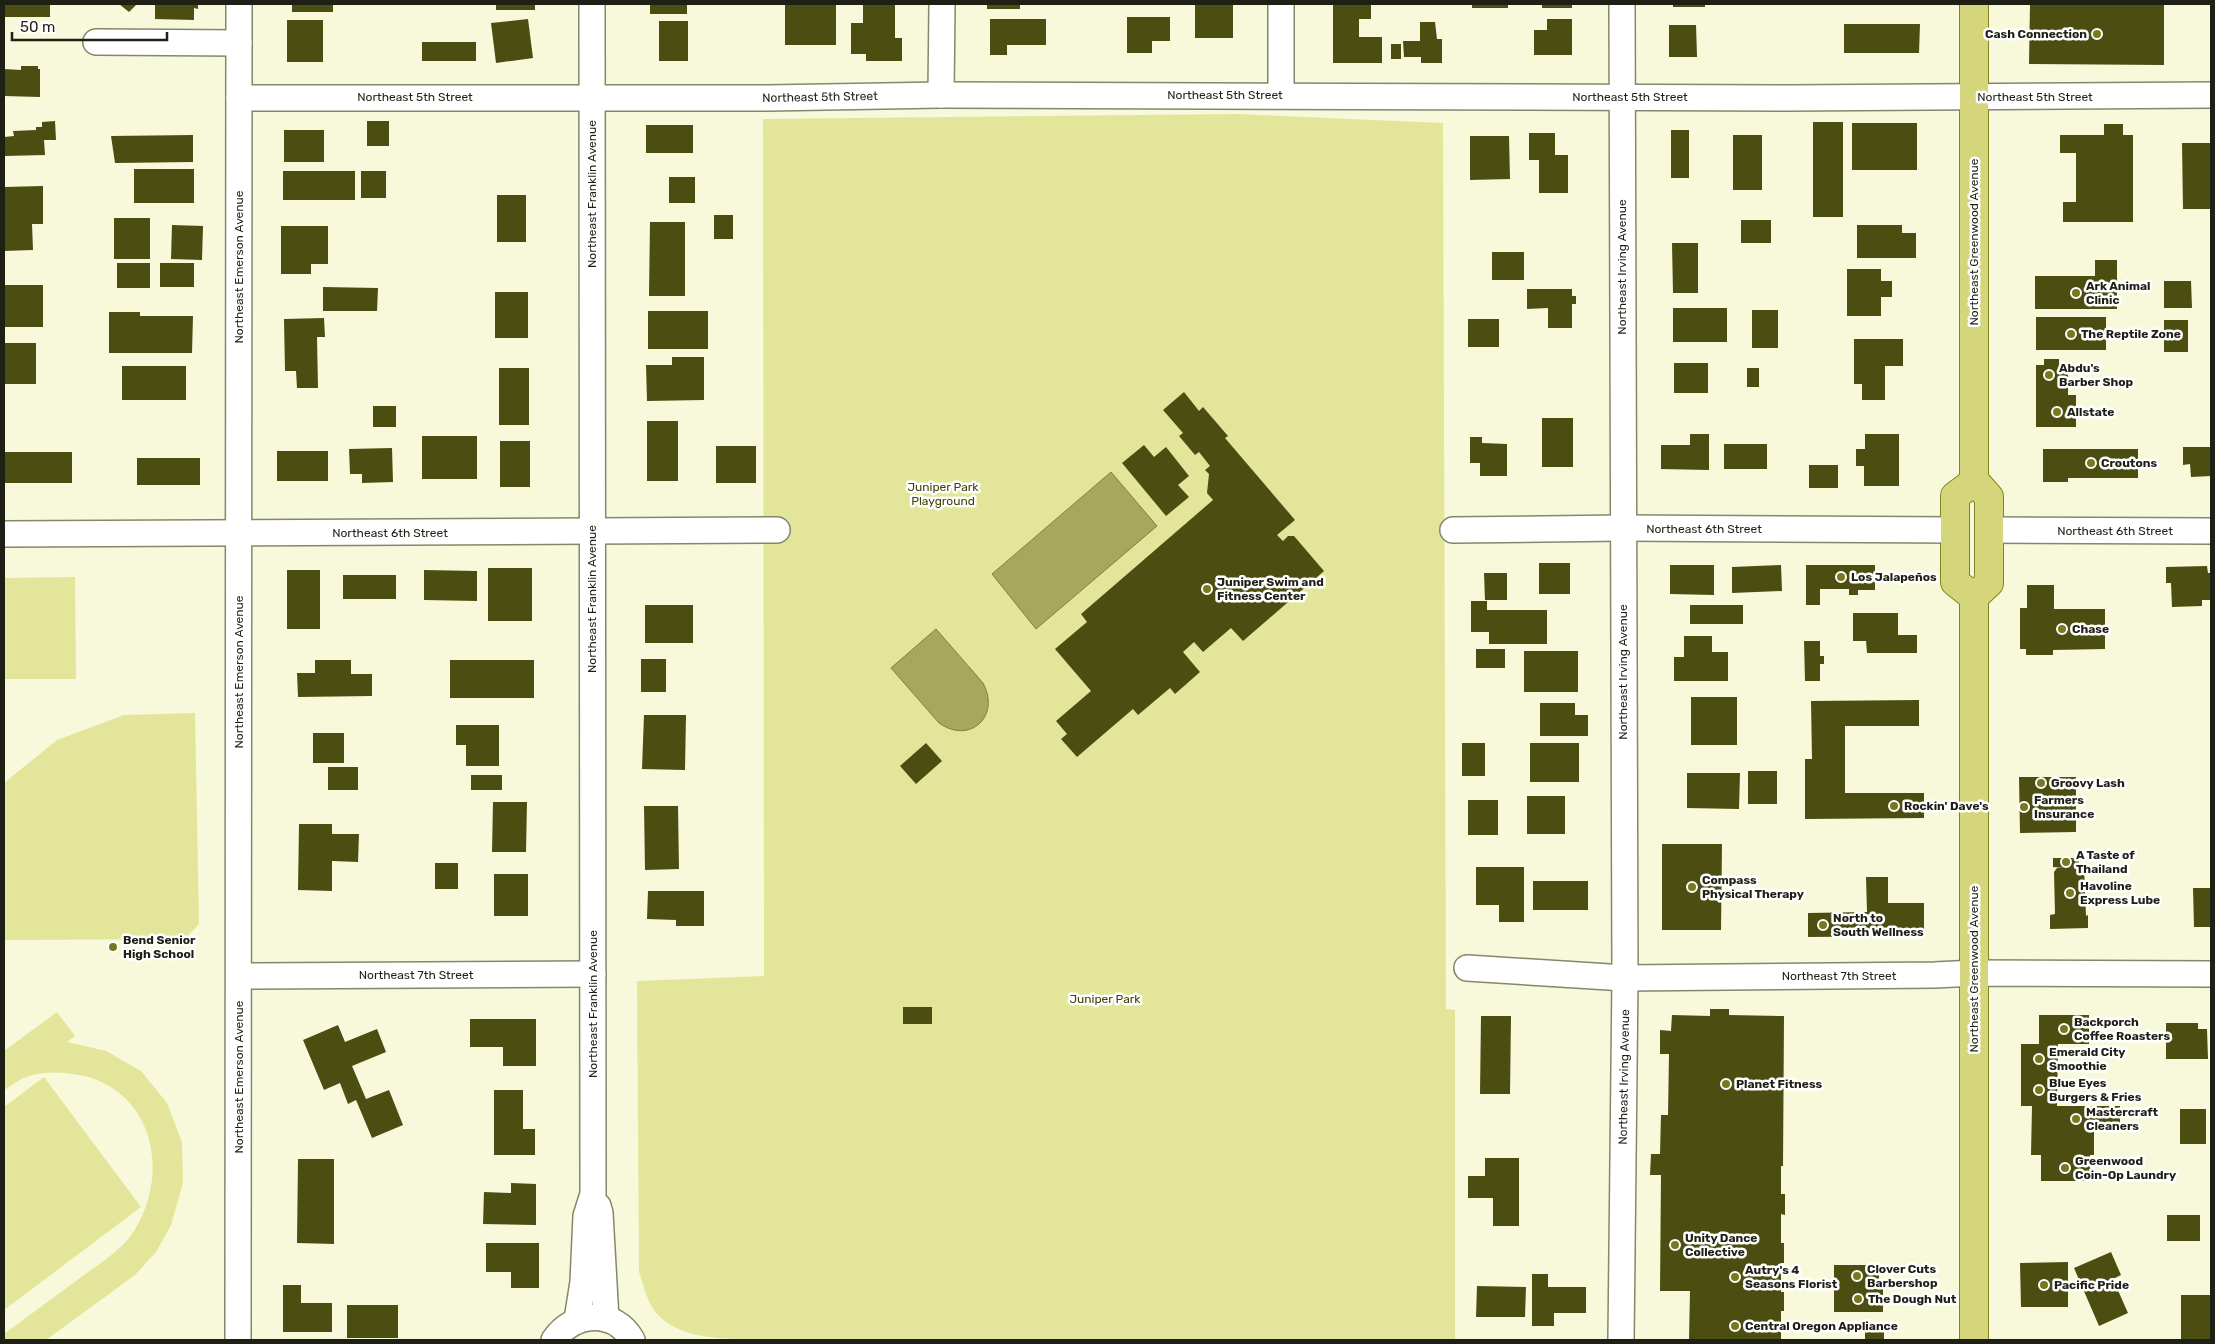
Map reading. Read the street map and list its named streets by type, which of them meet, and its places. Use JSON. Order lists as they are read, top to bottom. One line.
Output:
{"streets":{"main road":["Northeast Greenwood Avenue"],"street":["Northeast 5th Street","Northeast Franklin Avenue","Northeast Emerson Avenue","Northeast Irving Avenue","Northeast 6th Street","Northeast 7th Street"]},"crossings":[["Northeast 5th Street","Northeast Franklin Avenue"],["Northeast 5th Street","Northeast Greenwood Avenue"],["Northeast 5th Street","Northeast Emerson Avenue"],["Northeast 5th Street","Northeast Irving Avenue"],["Northeast Franklin Avenue","Northeast 6th Street"],["Northeast Franklin Avenue","Northeast 7th Street"],["Northeast Greenwood Avenue","Northeast 7th Street"],["Northeast Emerson Avenue","Northeast 6th Street"],["Northeast Emerson Avenue","Northeast 7th Street"],["Northeast Irving Avenue","Northeast 6th Street"],["Northeast Irving Avenue","Northeast 7th Street"]],"parks":["Juniper Park Playground","Juniper Park"],"places":["Cash Connection","Ark Animal Clinic","The Reptile Zone","Abdu's Barber Shop","Allstate","Croutons","Los Jalapeños","Juniper Swim and Fitness Center","Chase","Groovy Lash","Rockin' Dave's","Farmers Insurance","A Taste of Thailand","Compass Physical Therapy","Havoline Express Lube","North to South Wellness","Bend Senior High School","Backporch Coffee Roasters","Emerald City Smoothie","Planet Fitness","Blue Eyes Burgers & Fries","Mastercraft Cleaners","Greenwood Coin-Op Laundry","Unity Dance Collective","Clover Cuts Barbershop","Autry's 4 Seasons Florist","Pacific Pride","The Dough Nut","Central Oregon Appliance"],"scale_bar":"50 m"}
